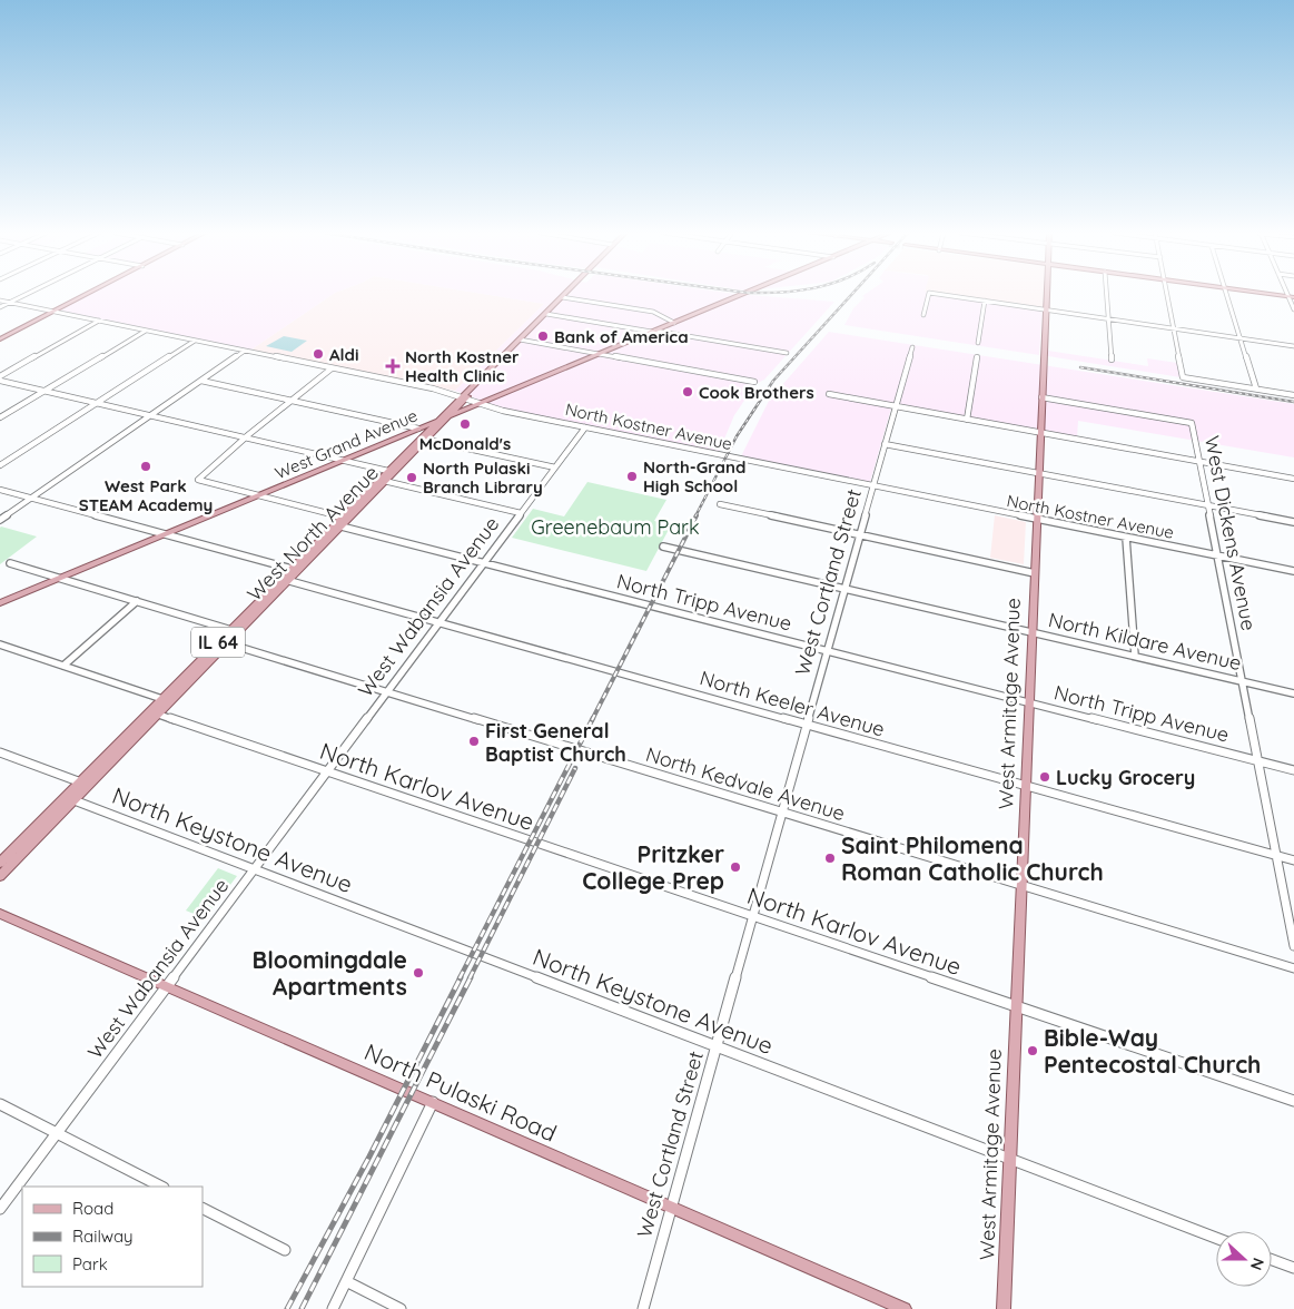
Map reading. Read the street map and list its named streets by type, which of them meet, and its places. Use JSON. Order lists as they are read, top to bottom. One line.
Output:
{"streets":{"main road":["West Grand Avenue","West North Avenue","IL 64","West Armitage Avenue","North Pulaski Road"],"street":["North Kostner Avenue","West Dickens Avenue","West Cortland Street","North Tripp Avenue","West Wabansia Avenue","North Kildare Avenue","North Keeler Avenue","North Kedvale Avenue","North Karlov Avenue","North Keystone Avenue"]},"crossings":[["North Kostner Avenue","West Grand Avenue"],["North Kostner Avenue","West North Avenue"],["North Kostner Avenue","West Dickens Avenue"],["North Kostner Avenue","West Cortland Street"],["North Kostner Avenue","West Wabansia Avenue"],["North Kostner Avenue","West Armitage Avenue"],["West Grand Avenue","West North Avenue"],["West North Avenue","North Tripp Avenue"],["West North Avenue","North Keeler Avenue"],["West North Avenue","North Kedvale Avenue"],["West North Avenue","North Karlov Avenue"],["West North Avenue","North Keystone Avenue"],["West Dickens Avenue","North Tripp Avenue"],["West Dickens Avenue","North Kildare Avenue"],["West Dickens Avenue","North Keeler Avenue"],["West Dickens Avenue","West Armitage Avenue"],["West Cortland Street","North Tripp Avenue"],["West Cortland Street","North Kildare Avenue"],["West Cortland Street","North Keeler Avenue"],["West Cortland Street","North Kedvale Avenue"],["West Cortland Street","North Karlov Avenue"],["West Cortland Street","North Keystone Avenue"],["West Cortland Street","North Pulaski Road"],["North Tripp Avenue","West Wabansia Avenue"],["North Tripp Avenue","West Armitage Avenue"],["West Wabansia Avenue","North Keeler Avenue"],["West Wabansia Avenue","North Kedvale Avenue"],["West Wabansia Avenue","North Karlov Avenue"],["West Wabansia Avenue","North Keystone Avenue"],["West Wabansia Avenue","North Pulaski Road"],["North Kildare Avenue","West Armitage Avenue"],["North Keeler Avenue","West Armitage Avenue"],["West Armitage Avenue","North Kedvale Avenue"],["West Armitage Avenue","North Karlov Avenue"],["West Armitage Avenue","North Keystone Avenue"]],"parks":["Greenebaum Park"],"places":{"other":["Bank of America","Aldi","Cook Brothers","McDonald's","West Park STEAM Academy","North-Grand High School","North Pulaski Branch Library","First General Baptist Church","Lucky Grocery","Saint Philomena Roman Catholic Church","Pritzker College Prep","Bloomingdale Apartments","Bible-Way Pentecostal Church"],"health":["North Kostner Health Clinic"]},"legend":["Road","Railway","Park"],"north":"right"}
